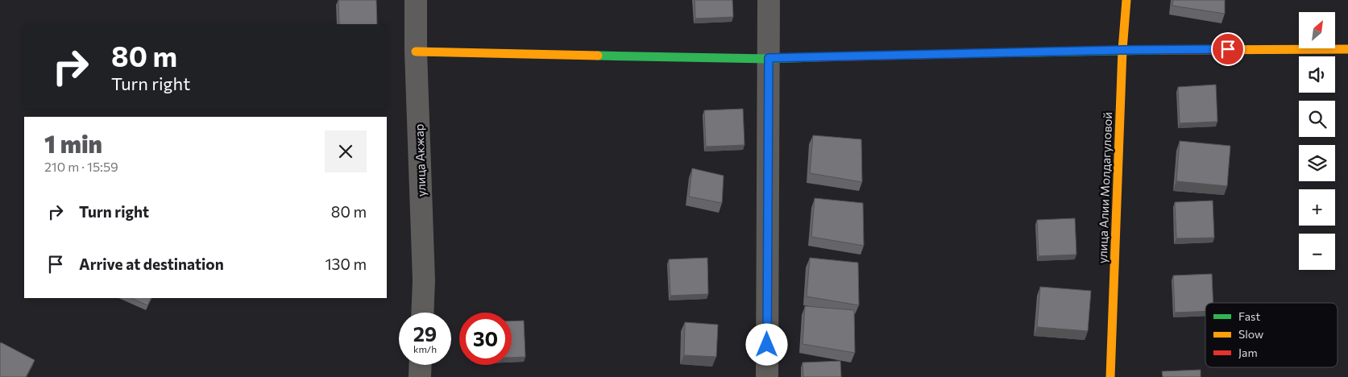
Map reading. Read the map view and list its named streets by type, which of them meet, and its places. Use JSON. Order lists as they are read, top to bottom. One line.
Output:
{"streets":{"street":["улица Акжар","улица Алии Молдагуловой"]},"legend":["Fast","Slow","Jam"],"north":"top right","page":{"map_buttons":["+","−"],"turn":["80 m","Turn right"],"heading":["1 min","210 m · 15:59"],"list":[{"name":"Turn right","value":"80 m"},{"name":"Arrive at destination","value":"130 m"}],"speed":"29 km/h","limit":"30"}}
